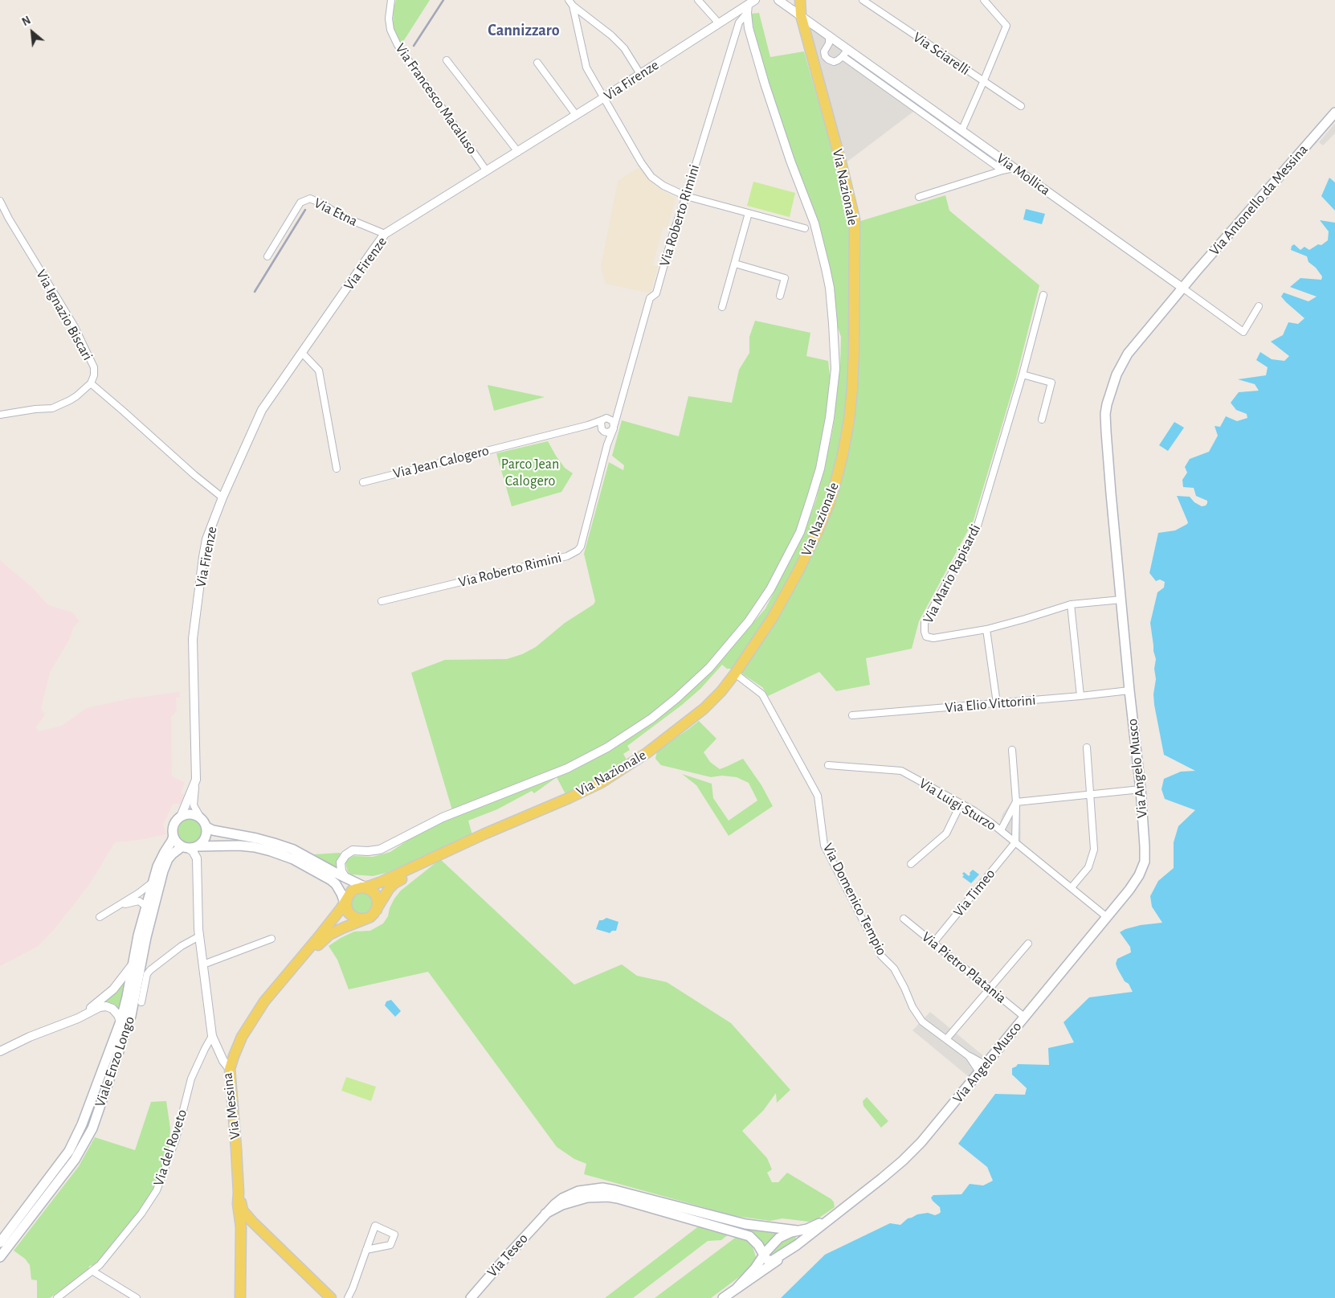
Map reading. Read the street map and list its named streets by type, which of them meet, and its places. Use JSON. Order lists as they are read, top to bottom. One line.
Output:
{"streets":{"main road":["Via Nazionale","Via Antonello da Messina","Via Angelo Musco","Viale Enzo Longo","Via Messina","Via Teseo"],"street":["Via Sciarelli","Via Firenze","Via Francesco Macaluso","Via Mollica","Via Etna","Via Roberto Rimini","Via Ignazio Biscari","Via Jean Calogero","Via Mario Rapisardi","Via Elio Vittorini","Via Luigi Sturzo","Via Timeo","Via Domenico Tempio","Via Pietro Platania","Via del Roveto"]},"crossings":[["Via Firenze","Via Francesco Macaluso"],["Via Firenze","Via Etna"],["Via Mollica","Via Nazionale"],["Via Mollica","Via Antonello da Messina"],["Via Mollica","Via Angelo Musco"],["Via Nazionale","Via Domenico Tempio"],["Via Antonello da Messina","Via Angelo Musco"],["Via Roberto Rimini","Via Jean Calogero"],["Via Mario Rapisardi","Via Angelo Musco"],["Via Elio Vittorini","Via Angelo Musco"],["Via Angelo Musco","Via Luigi Sturzo"],["Via Angelo Musco","Via Pietro Platania"],["Via Luigi Sturzo","Via Timeo"],["Via Timeo","Via Pietro Platania"],["Viale Enzo Longo","Via Messina"],["Via Messina","Via del Roveto"]],"districts":["Cannizzaro"],"parks":["Parco Jean Calogero"],"north":"top left"}
